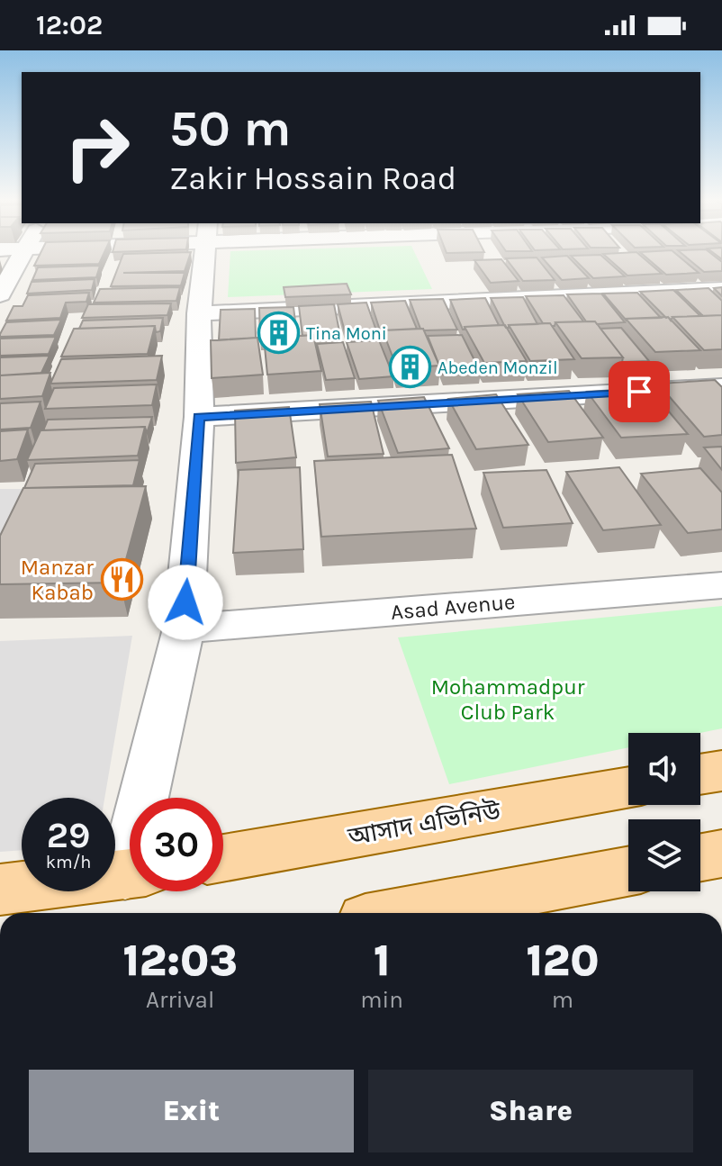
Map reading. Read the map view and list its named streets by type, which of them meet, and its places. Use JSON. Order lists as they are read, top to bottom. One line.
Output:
{"streets":{"main road":["আসাদ এভিনিউ"],"street":["Asad Avenue"]},"parks":["Mohammadpur Club Park"],"places":{"building":["Tina Moni","Abeden Monzil"],"restaurant":["Manzar Kabab"]},"page":{"status":"12:02","turn":["50 m","Zakir Hossain Road"],"speed":"29 km/h","limit":"30","eta":["12:03","Arrival","1","min","120","m"],"buttons":["Exit","Share"]}}
